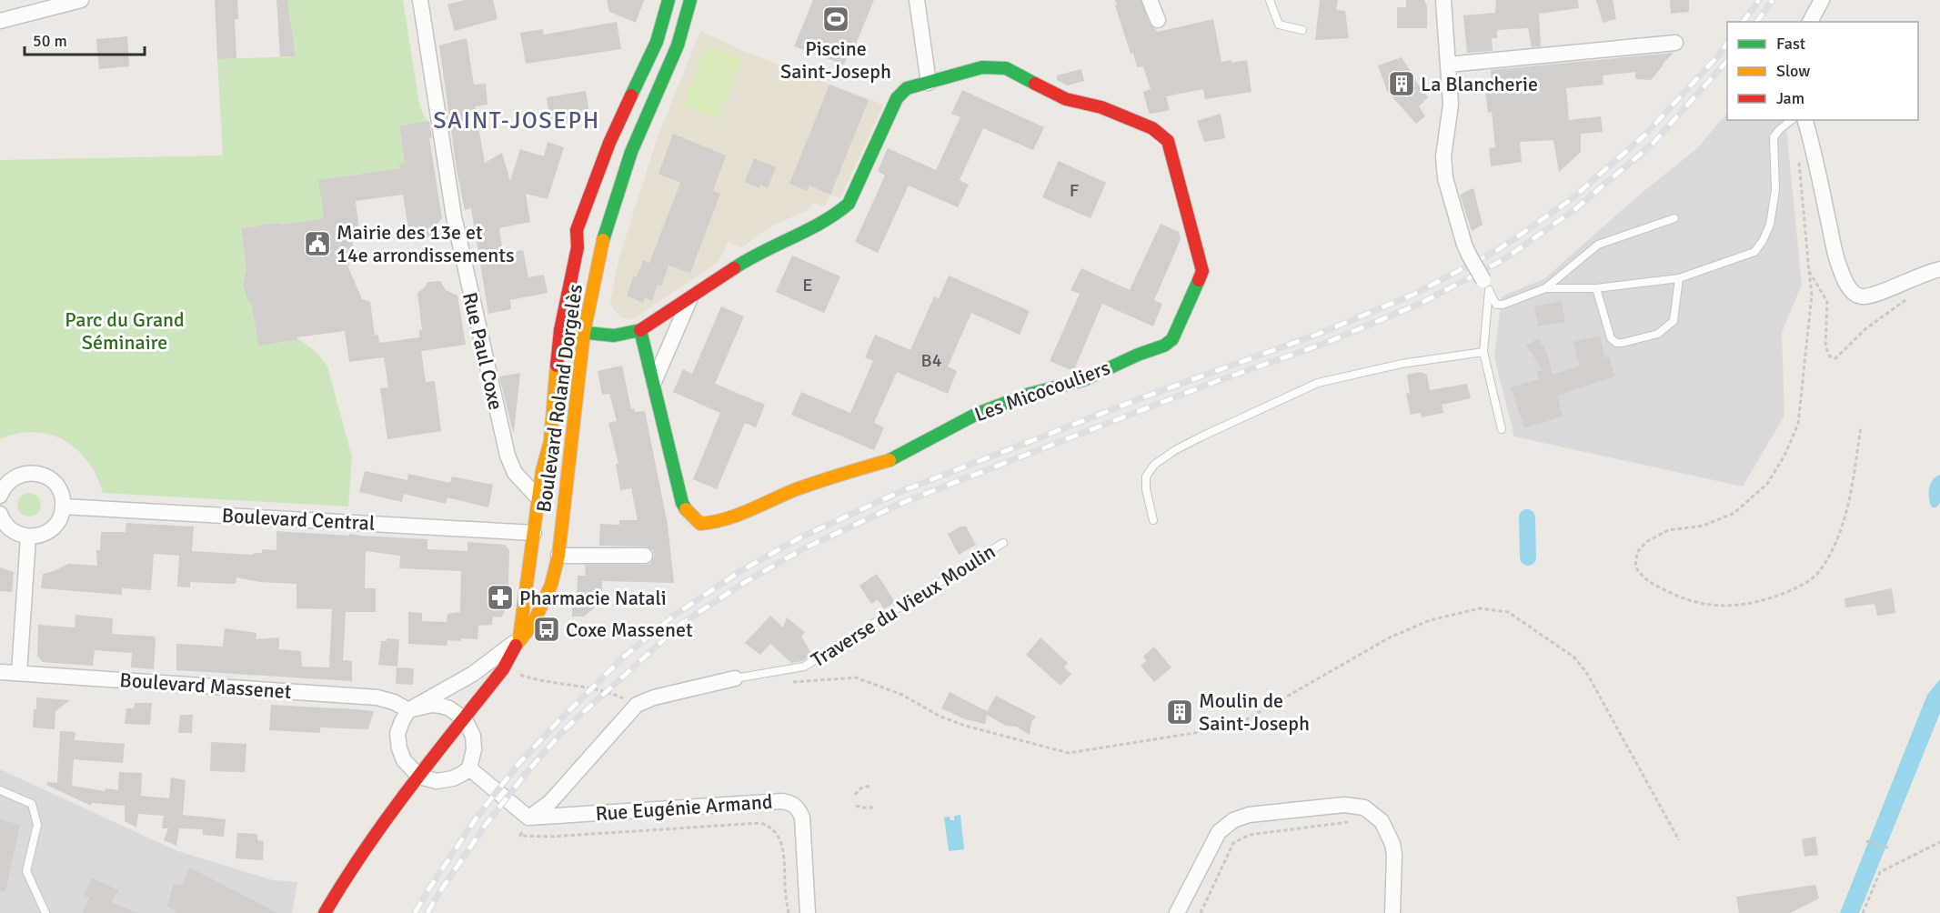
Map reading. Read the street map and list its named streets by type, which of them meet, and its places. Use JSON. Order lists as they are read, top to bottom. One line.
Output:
{"streets":{"main road":["Les Micocouliers","Boulevard Roland Dorgelès"],"street":["Rue Paul Coxe","Boulevard Central","Traverse du Vieux Moulin","Boulevard Massenet","Rue Eugénie Armand"]},"crossings":[["Rue Paul Coxe","Boulevard Roland Dorgelès"],["Les Micocouliers","Boulevard Roland Dorgelès"],["Boulevard Roland Dorgelès","Boulevard Central"],["Traverse du Vieux Moulin","Rue Eugénie Armand"]],"districts":["SAINT-JOSEPH"],"parks":["Parc du Grand Séminaire"],"places":{"sports":["Piscine Saint-Joseph"],"building":["La Blancherie","Moulin de Saint-Joseph"],"public building":["Mairie des 13e et 14e arrondissements"],"pharmacy":["Pharmacie Natali"],"bus stop":["Coxe Massenet"]},"house_numbers":["F","E","B4"],"legend":["Fast","Slow","Jam"],"scale_bar":"50 m"}
